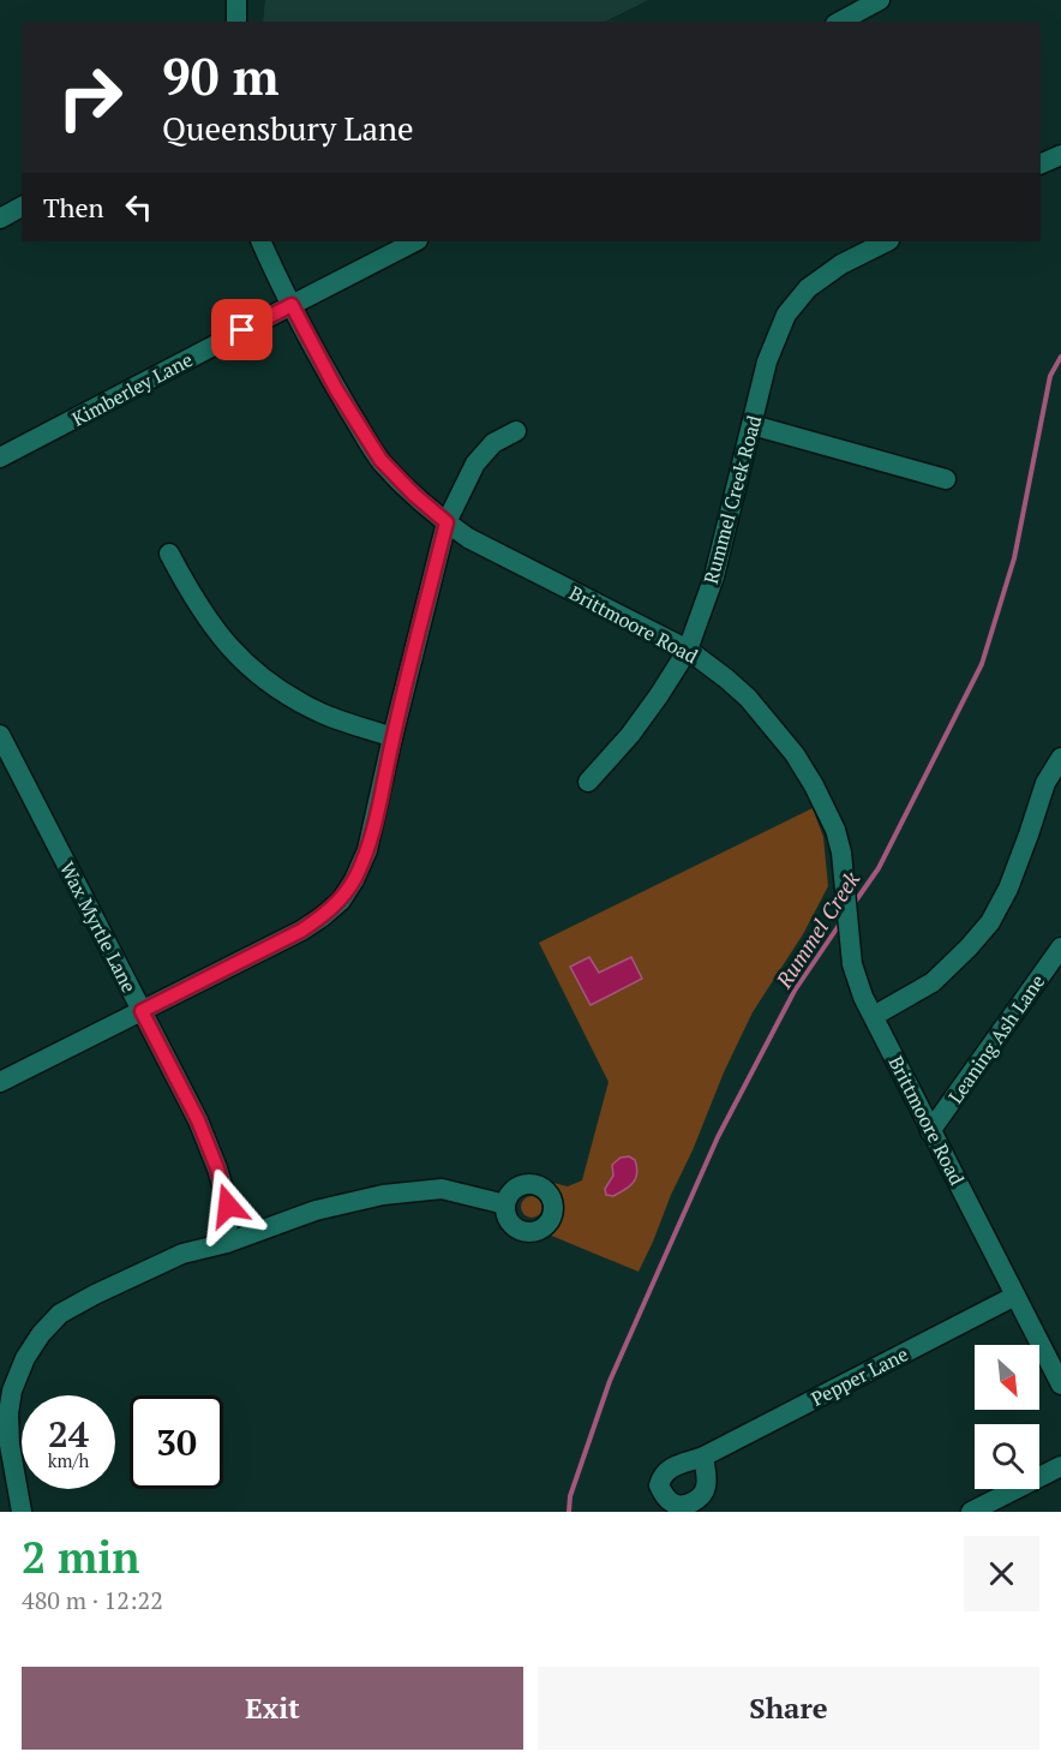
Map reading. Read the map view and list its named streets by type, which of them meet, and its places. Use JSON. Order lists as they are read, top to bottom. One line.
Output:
{"streets":{"street":["Kimberley Lane","Rummel Creek Road","Brittmoore Road","Wax Myrtle Lane","Leaning Ash Lane","Pepper Lane"]},"crossings":[["Kimberley Lane","Brittmoore Road"],["Rummel Creek Road","Brittmoore Road"],["Brittmoore Road","Leaning Ash Lane"],["Brittmoore Road","Pepper Lane"]],"water":["Rummel Creek"],"north":"bottom right","page":{"turn":["90 m","Queensbury Lane"],"then":"Then","speed":"24 km/h","limit":"30","heading":["2 min","480 m · 12:22"],"buttons":["Exit","Share"]}}
